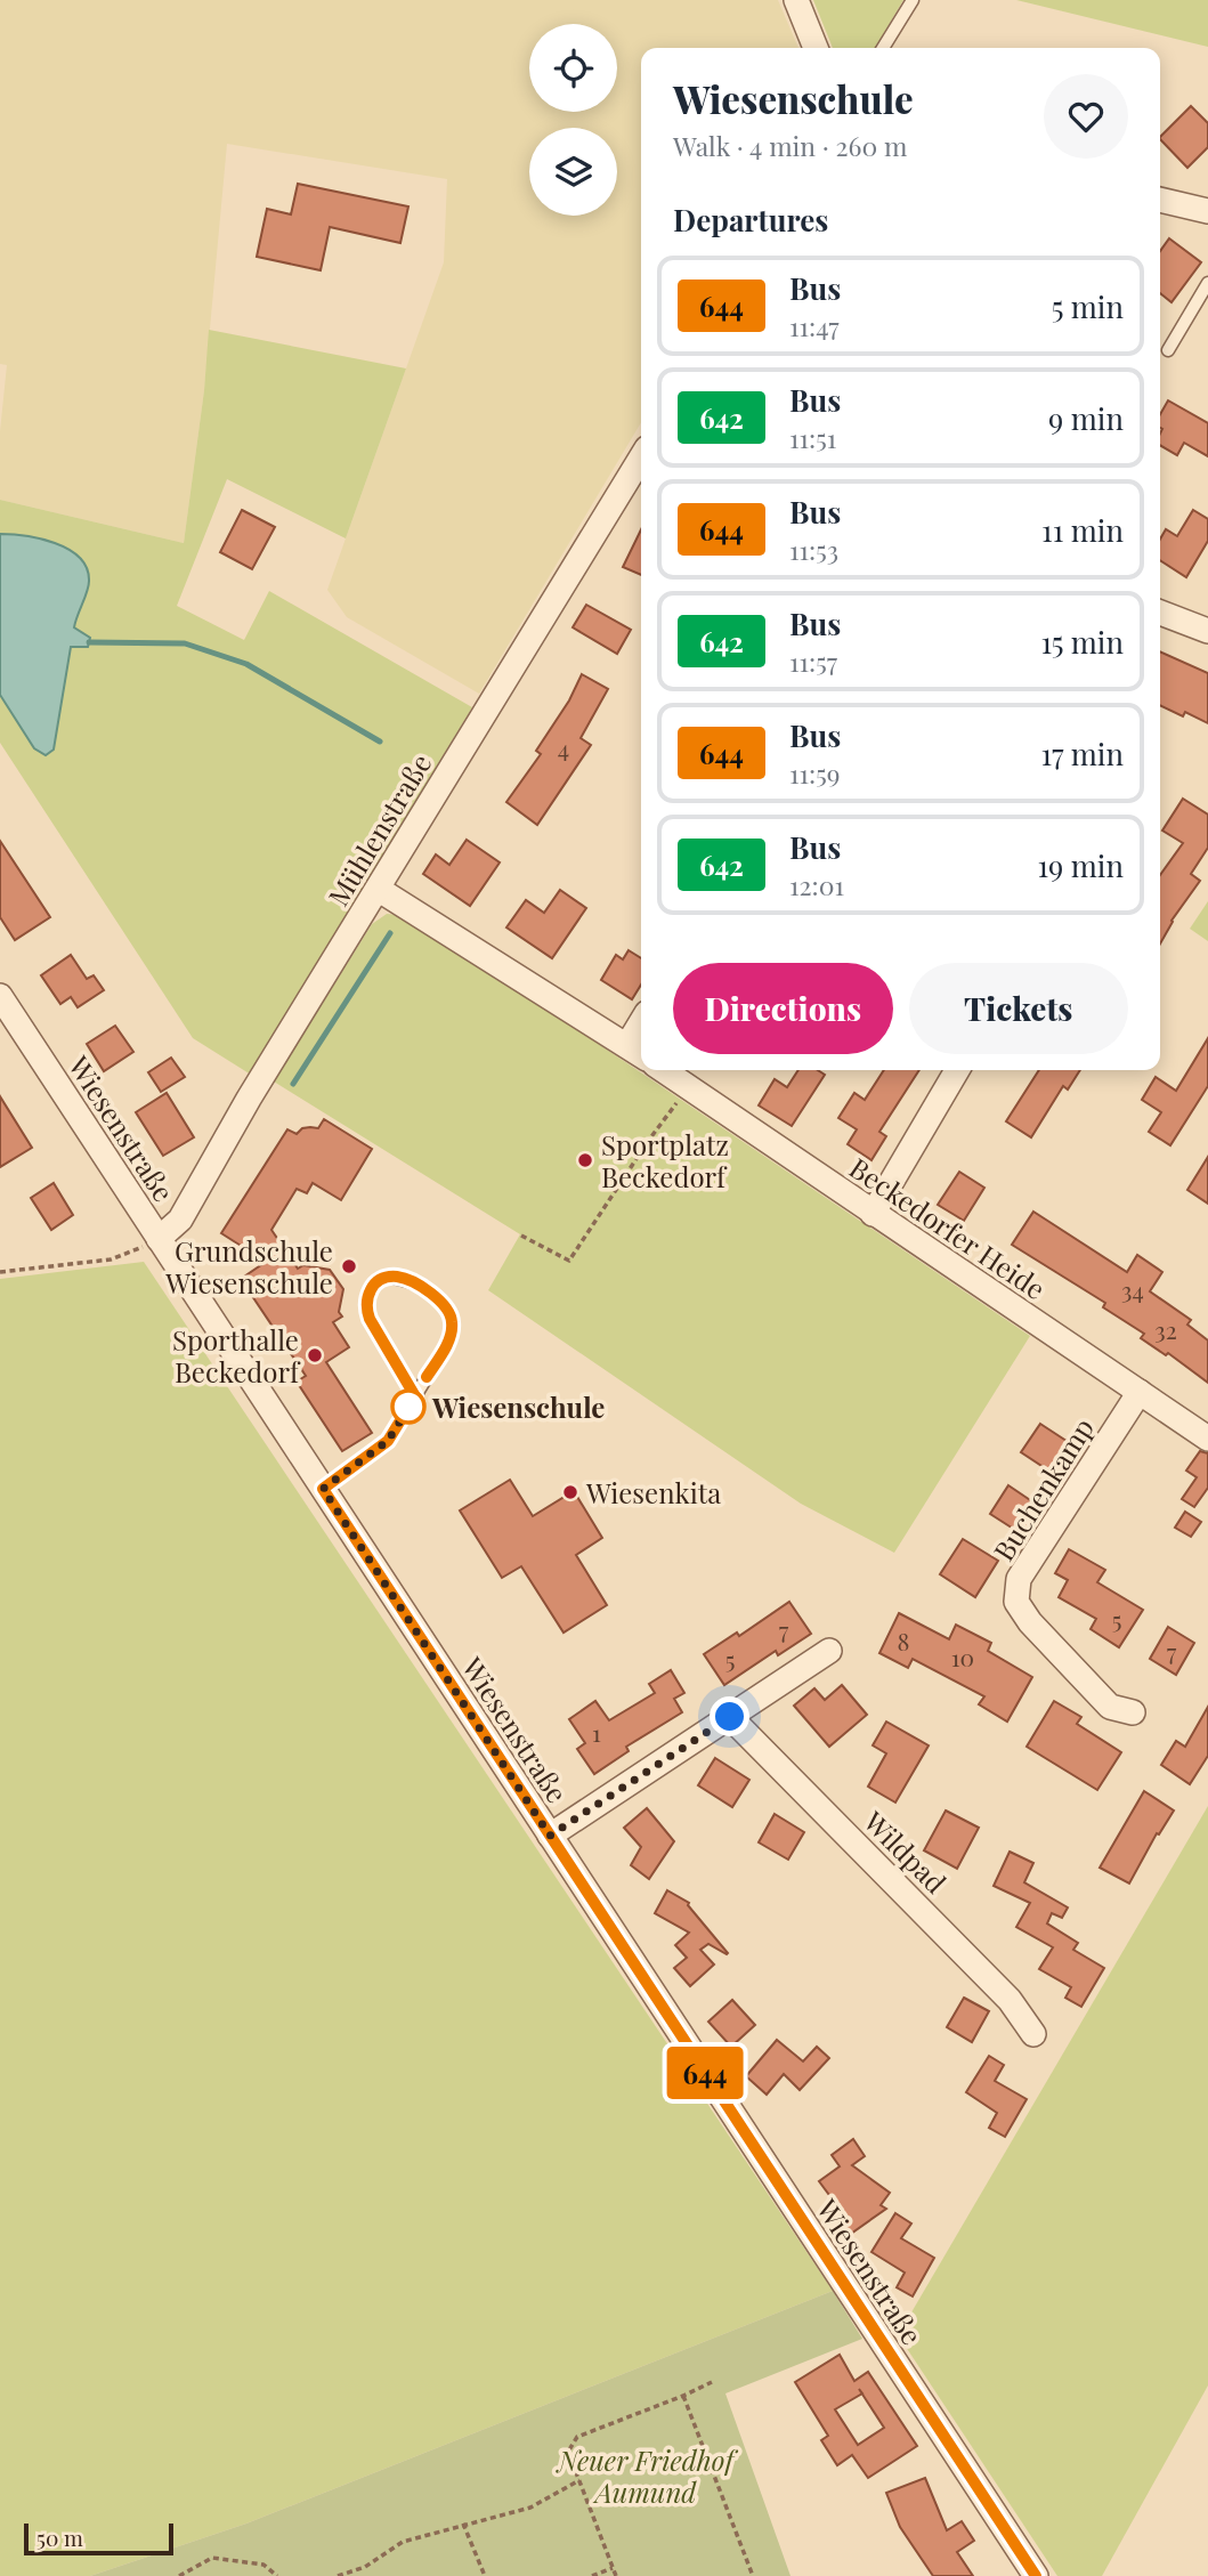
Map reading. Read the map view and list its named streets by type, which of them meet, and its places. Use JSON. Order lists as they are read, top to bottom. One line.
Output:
{"streets":{"street":["Mühlenstraße","Wiesenstraße","Beckedorfer Heide","Buchenkamp","Wildpad"]},"crossings":[["Mühlenstraße","Wiesenstraße"],["Beckedorfer Heide","Buchenkamp"]],"parks":["Neuer Friedhof Aumund"],"places":["Sportplatz Beckedorf","Grundschule Wiesenschule","Sporthalle Beckedorf","Wiesenschule","Wiesenkita"],"lines":["bus line 644"],"house_numbers":["4","34","32","5","7","8","7","10","5","1"],"scale_bar":"50 m","page":{"on_map":"644","heading":[["Wiesenschule","Walk · 4 min · 260 m"],"Departures"],"list":[{"mark":"644","name":"Bus","note":"11:47","value":"5 min"},{"mark":"642","name":"Bus","note":"11:51","value":"9 min"},{"mark":"644","name":"Bus","note":"11:53","value":"11 min"},{"mark":"642","name":"Bus","note":"11:57","value":"15 min"},{"mark":"644","name":"Bus","note":"11:59","value":"17 min"},{"mark":"642","name":"Bus","note":"12:01","value":"19 min"}],"buttons":["Directions","Tickets"],"scale":"50 m"}}
